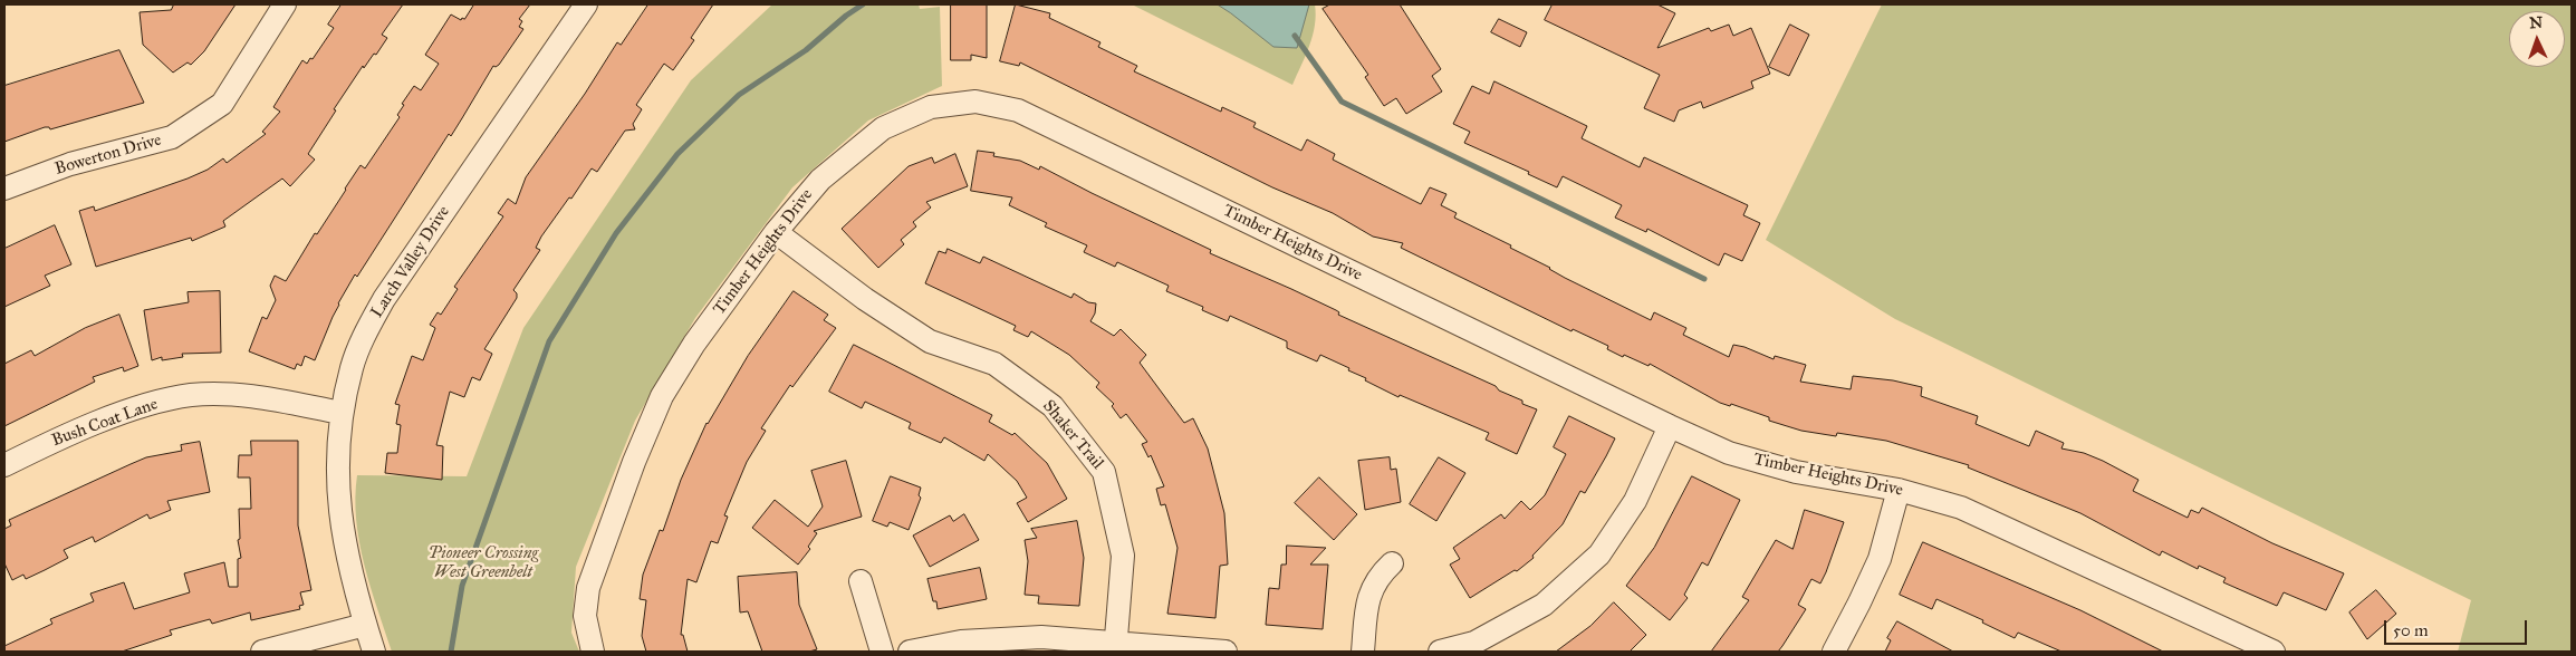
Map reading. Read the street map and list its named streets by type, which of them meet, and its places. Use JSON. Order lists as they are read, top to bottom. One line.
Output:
{"streets":{"street":["Bowerton Drive","Timber Heights Drive","Larch Valley Drive","Bush Coat Lane","Shaker Trail"]},"crossings":[["Timber Heights Drive","Shaker Trail"],["Larch Valley Drive","Bush Coat Lane"]],"parks":["Pioneer Crossing West Greenbelt"],"scale_bar":"50 m","north":"top"}
